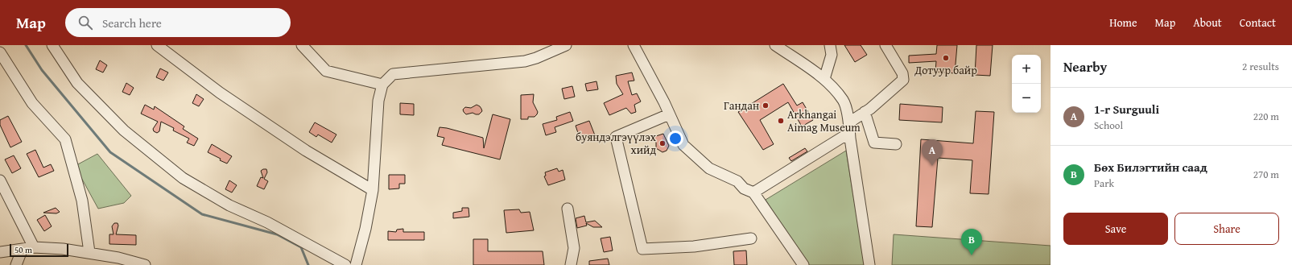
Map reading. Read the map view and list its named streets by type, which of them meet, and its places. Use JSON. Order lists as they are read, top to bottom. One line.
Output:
{"places":["Дотуур байр","Гандан","Arkhangai Aimag Museum","буяндэлгэүүлэх хийд"],"scale_bar":"50 m","page":{"header":"Map","search":"Search here","nav":["Home","Map","About","Contact"],"heading":["Nearby","2 results"],"map_buttons":["+","−"],"list":[{"mark":"A","name":"1-r Surguuli","note":"School","value":"220 m"},{"mark":"B","name":"Бөх Билэгтийн саад","note":"Park","value":"270 m"}],"pins":["A","B"],"buttons":["Save","Share"],"scale":"50 m"}}
